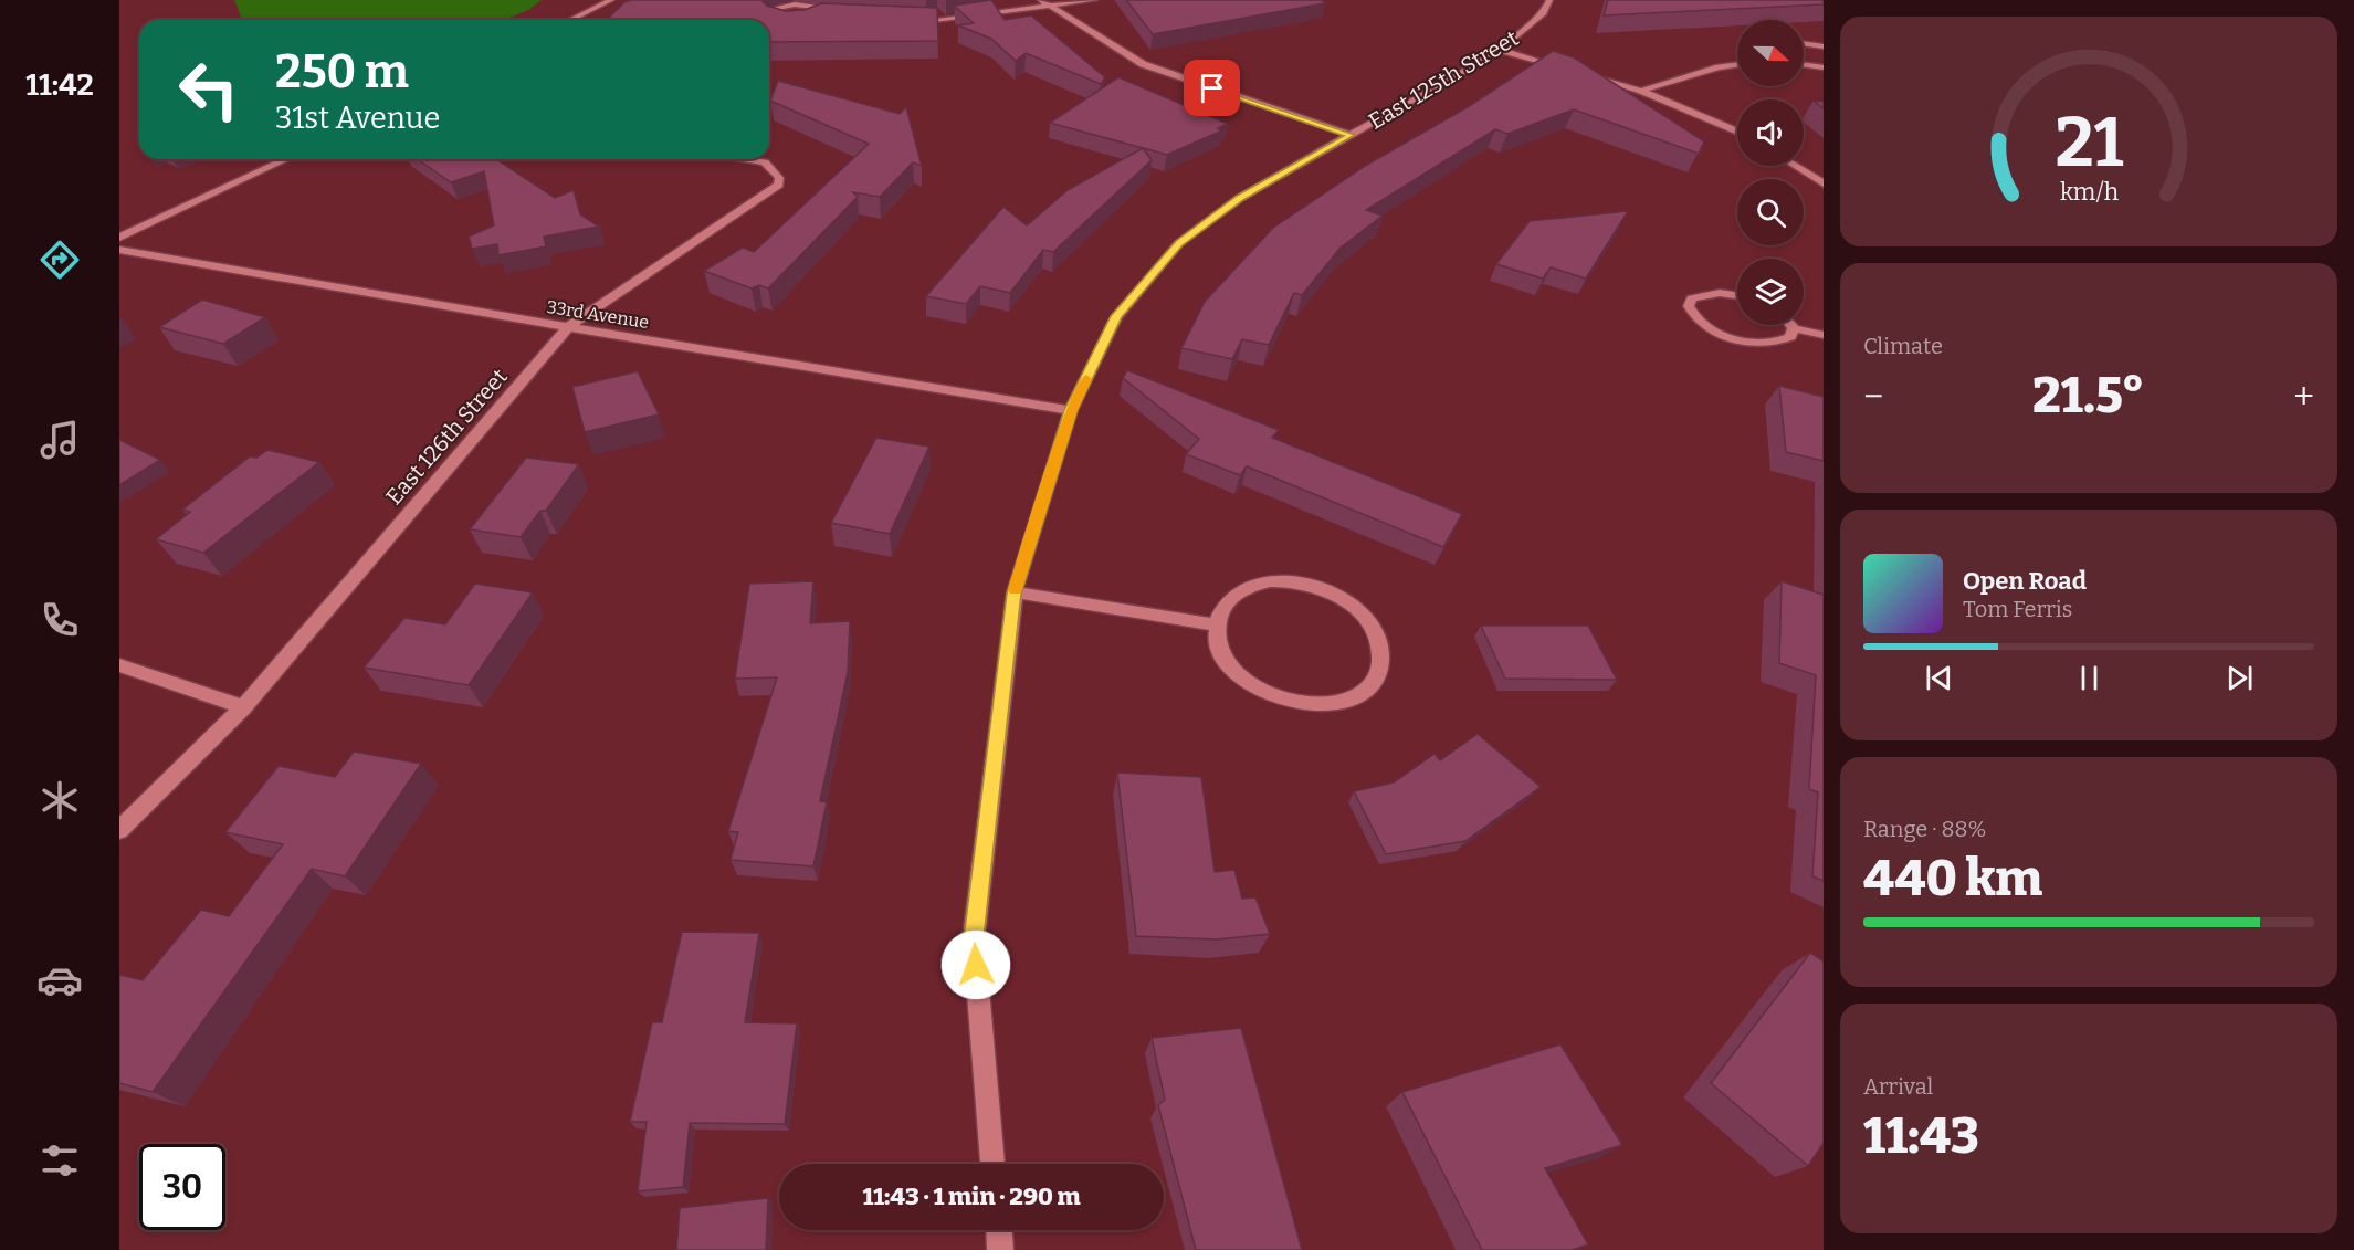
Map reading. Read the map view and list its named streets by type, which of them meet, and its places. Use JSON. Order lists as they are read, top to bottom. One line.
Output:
{"streets":{"street":["East 125th Street","33rd Avenue","East 126th Street"]},"crossings":[["East 125th Street","33rd Avenue"],["33rd Avenue","East 126th Street"]],"north":"right","page":{"tabs":"11:42","turn":["250 m","31st Avenue"],"tile":["Climate",["Range · 88%","440 km"],["Arrival","11:43"]],"heat":["−","21.5°","+"],"song":["Open Road","Tom Ferris"],"limit":"30","trip":"11:43 · 1 min · 290 m","gauge":["21","km/h"]}}
